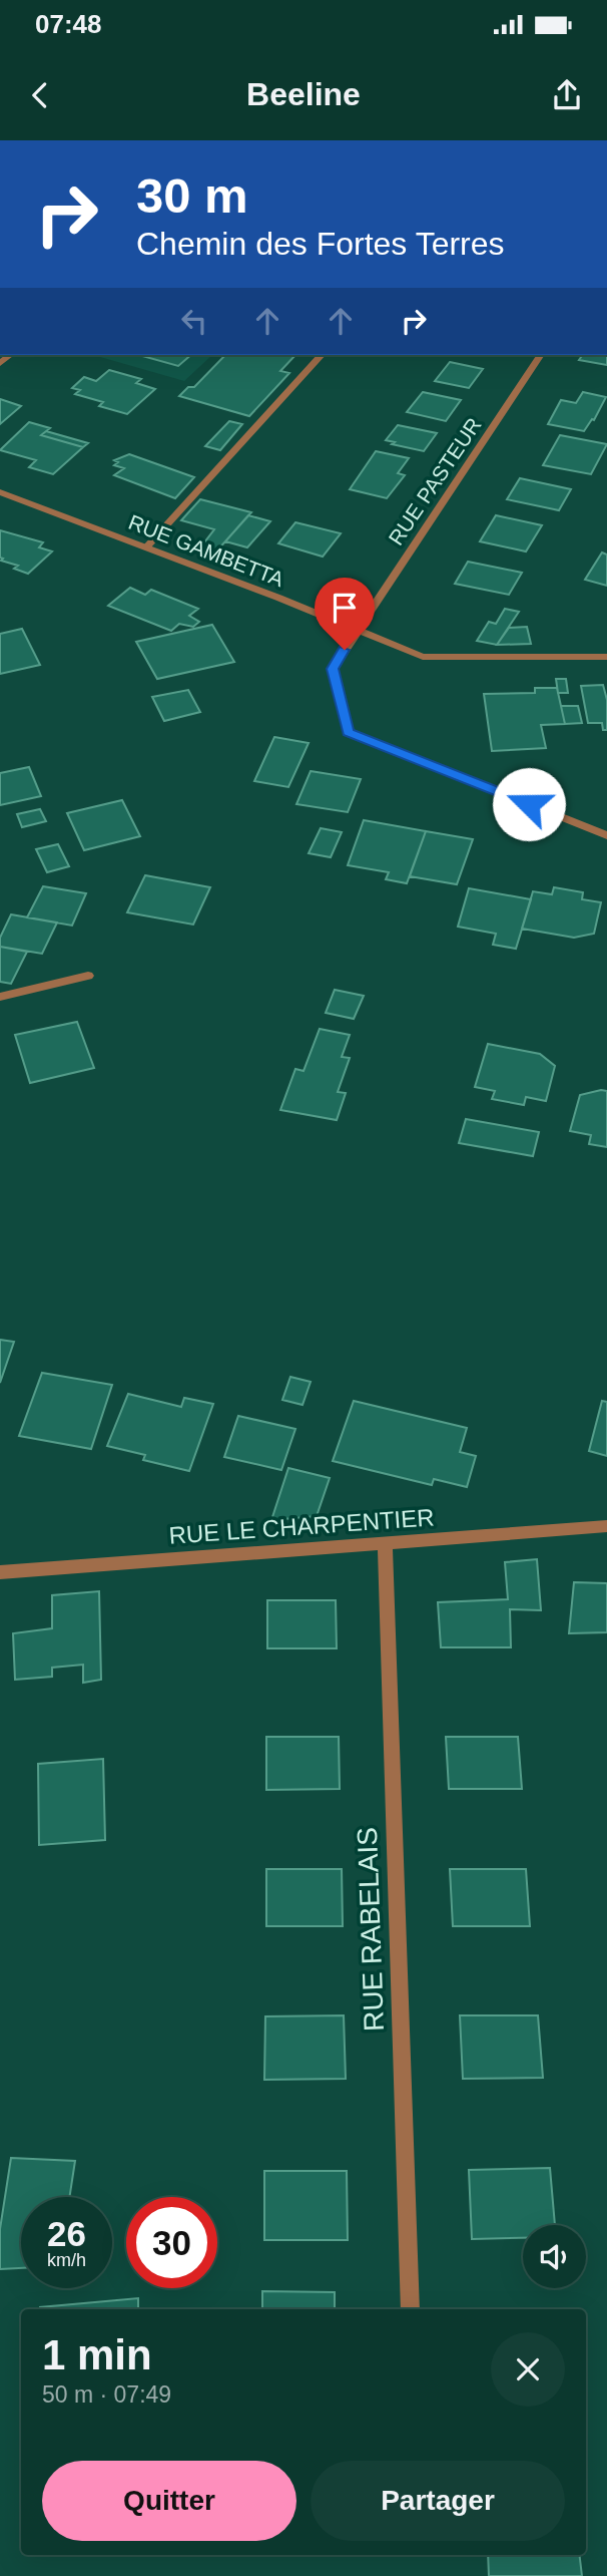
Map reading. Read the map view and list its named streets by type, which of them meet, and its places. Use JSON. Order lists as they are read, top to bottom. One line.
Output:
{"streets":{"street":["RUE PASTEUR","RUE GAMBETTA","RUE LE CHARPENTIER","RUE RABELAIS"]},"crossings":[["RUE PASTEUR","RUE GAMBETTA"],["RUE LE CHARPENTIER","RUE RABELAIS"]],"page":{"status":"07:48","header":"Beeline","turn":["30 m","Chemin des Fortes Terres"],"speed":"26 km/h","limit":"30","heading":["1 min","50 m · 07:49"],"buttons":["Quitter","Partager"]}}
